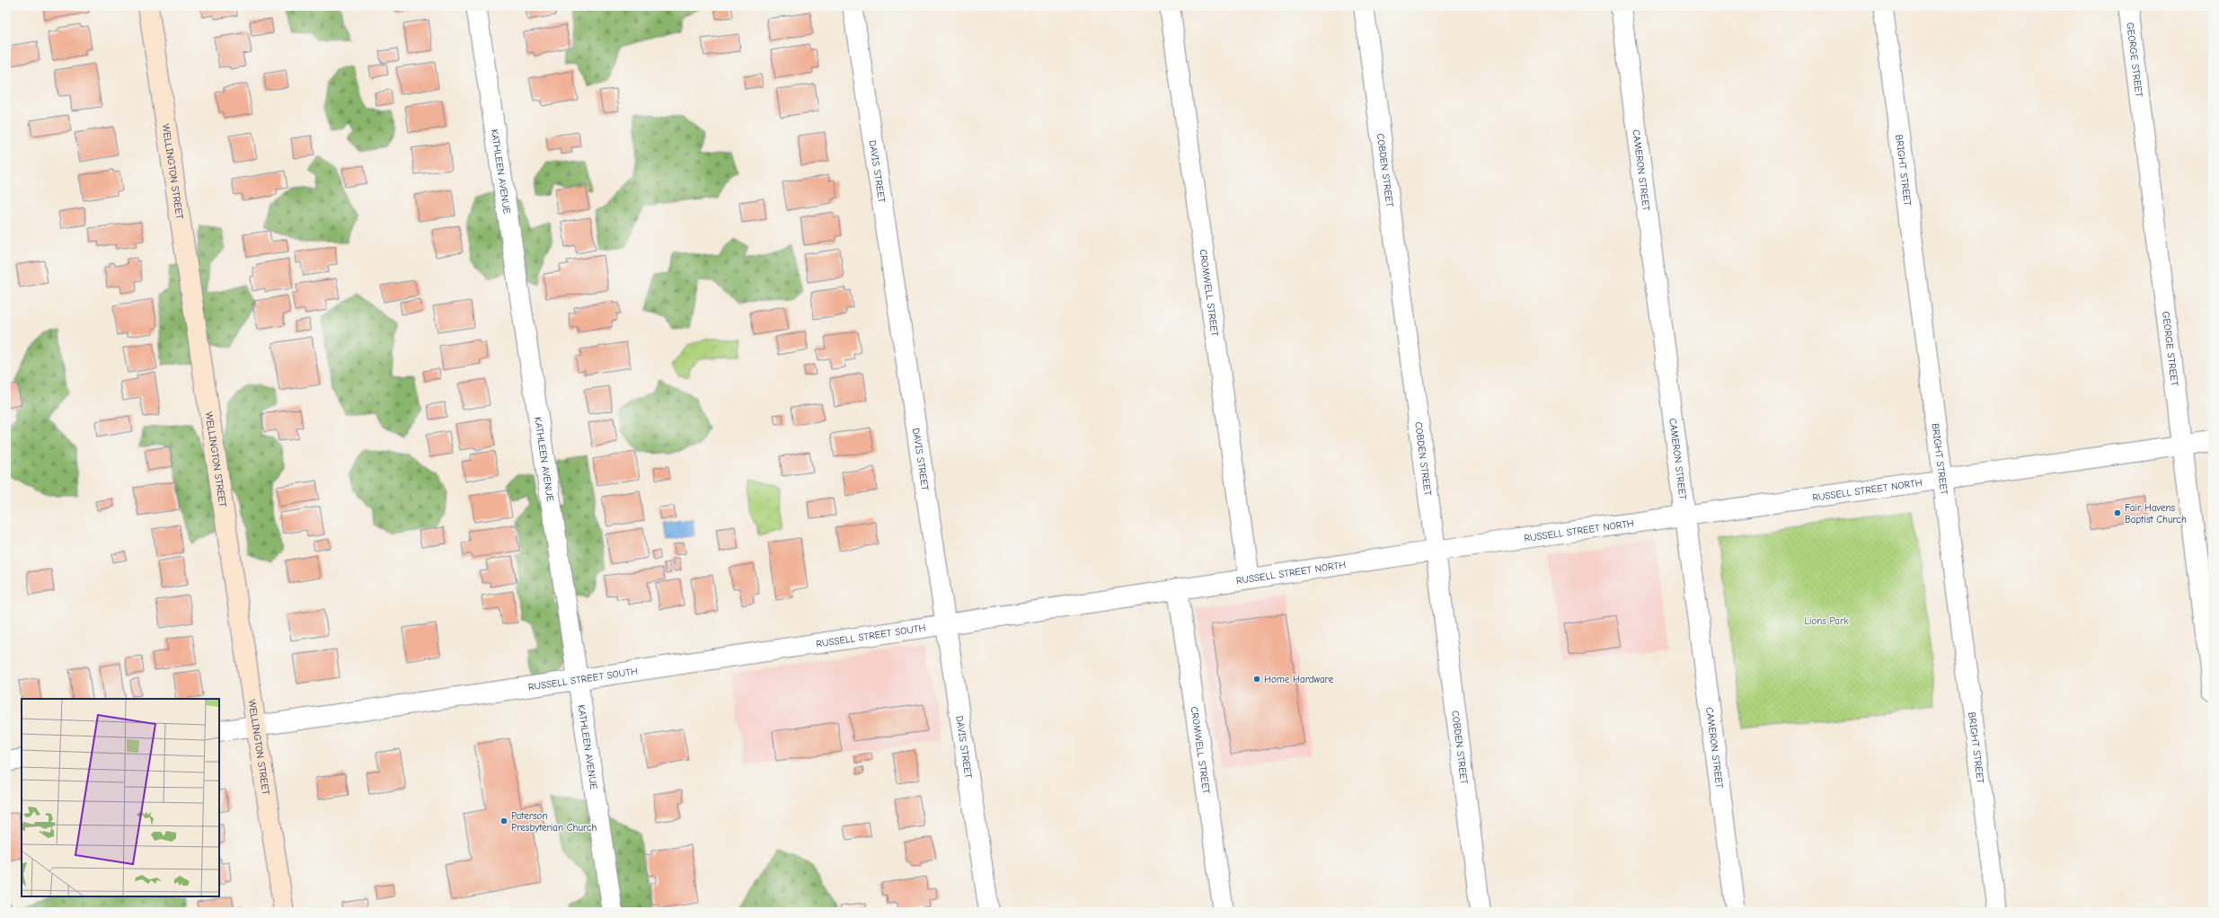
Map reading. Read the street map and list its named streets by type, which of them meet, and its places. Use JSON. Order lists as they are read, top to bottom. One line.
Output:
{"streets":{"main road":["WELLINGTON STREET"],"street":["GEORGE STREET","BRIGHT STREET","COBDEN STREET","CAMERON STREET","KATHLEEN AVENUE","DAVIS STREET","CROMWELL STREET","RUSSELL STREET NORTH","RUSSELL STREET SOUTH"]},"crossings":[["GEORGE STREET","RUSSELL STREET NORTH"],["BRIGHT STREET","RUSSELL STREET NORTH"],["COBDEN STREET","RUSSELL STREET NORTH"],["CAMERON STREET","RUSSELL STREET NORTH"],["WELLINGTON STREET","RUSSELL STREET SOUTH"],["KATHLEEN AVENUE","RUSSELL STREET SOUTH"],["DAVIS STREET","RUSSELL STREET NORTH"],["DAVIS STREET","RUSSELL STREET SOUTH"],["CROMWELL STREET","RUSSELL STREET NORTH"],["RUSSELL STREET NORTH","RUSSELL STREET SOUTH"]],"parks":["Lions Park"],"places":["Fair Havens Baptist Church","Home Hardware","Paterson Presbyterian Church"]}
